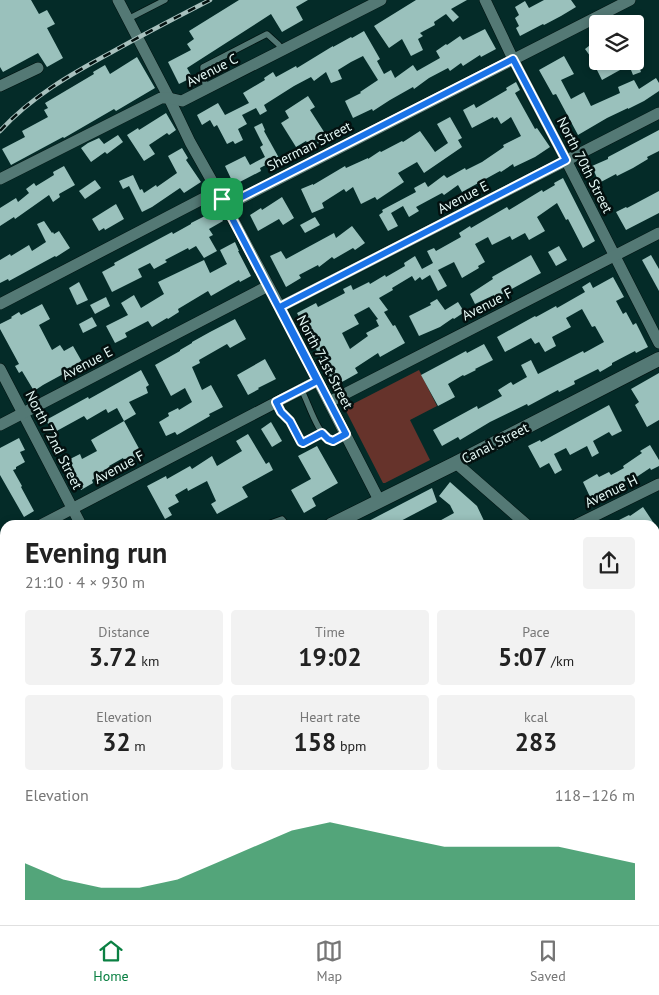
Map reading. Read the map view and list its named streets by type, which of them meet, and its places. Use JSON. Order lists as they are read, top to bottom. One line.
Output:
{"streets":{"street":["Avenue C","Sherman Street","North 70th Street","Avenue E","Avenue F","North 71st Street","North 72nd Street","Canal Street","Avenue H"]},"crossings":[["Avenue C","North 71st Street"],["Sherman Street","North 70th Street"],["Sherman Street","North 71st Street"],["North 70th Street","Avenue E"],["North 70th Street","Avenue F"],["Avenue E","North 71st Street"],["Avenue E","North 72nd Street"],["Avenue F","North 71st Street"],["Avenue F","North 72nd Street"],["North 71st Street","Canal Street"]],"page":{"heading":["Evening run","21:10 · 4 × 930 m"],"stats":[["Distance","3.72 km"],["Time","19:02"],["Pace","5:07 /km"],["Elevation","32 m"],["Heart rate","158 bpm"],["kcal","283"]],"chart":["Elevation","118–126 m"],"tabs":["Home","Map","Saved"]}}
